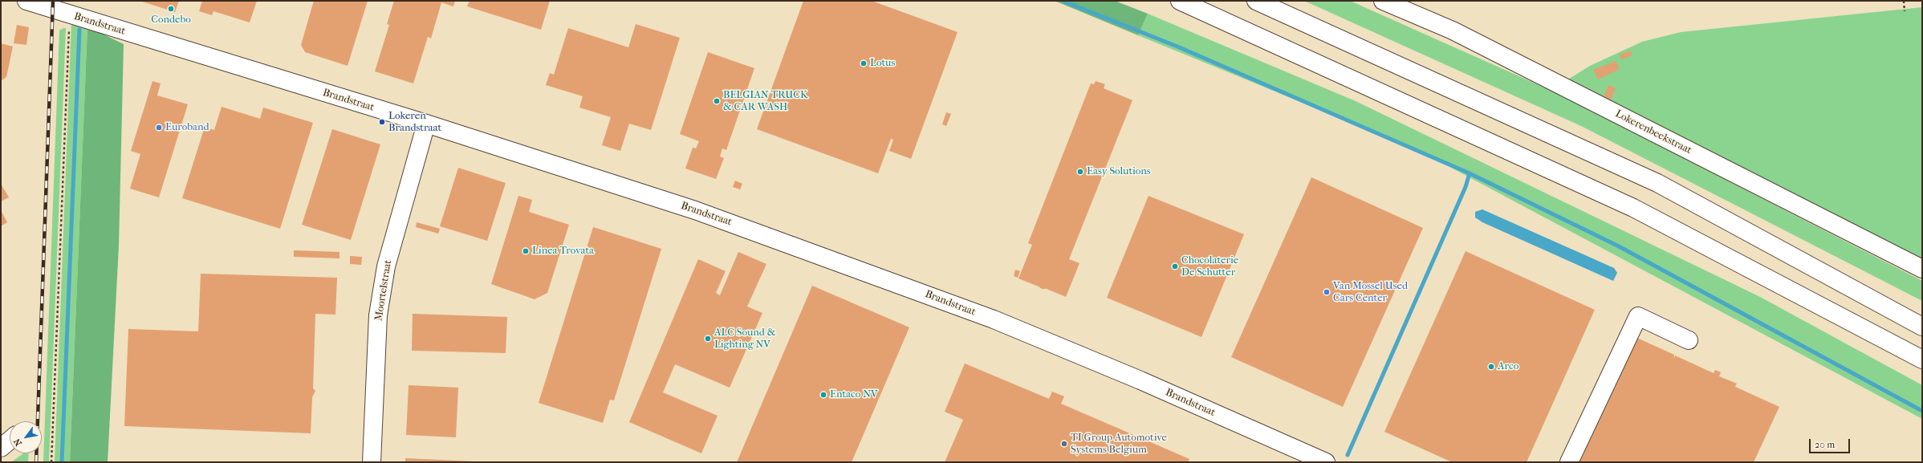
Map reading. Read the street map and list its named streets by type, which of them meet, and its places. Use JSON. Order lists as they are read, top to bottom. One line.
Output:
{"streets":{"main road":["Brandstraat","Lokerenbeekstraat","Moortelstraat"]},"crossings":[["Brandstraat","Moortelstraat"]],"places":["Condebo","Lotus","BELGIAN TRUCK & CAR WASH","Lokeren Brandstraat","Euroband","Easy Solutions","Linea Trovata","Chocolaterie De Schutter","Van Mossel Used Cars Center","ALC Sound & Lighting NV","Arco","Entaco NV","TI Group Automotive Systems Belgium"],"scale_bar":"20 m","north":"bottom left"}
